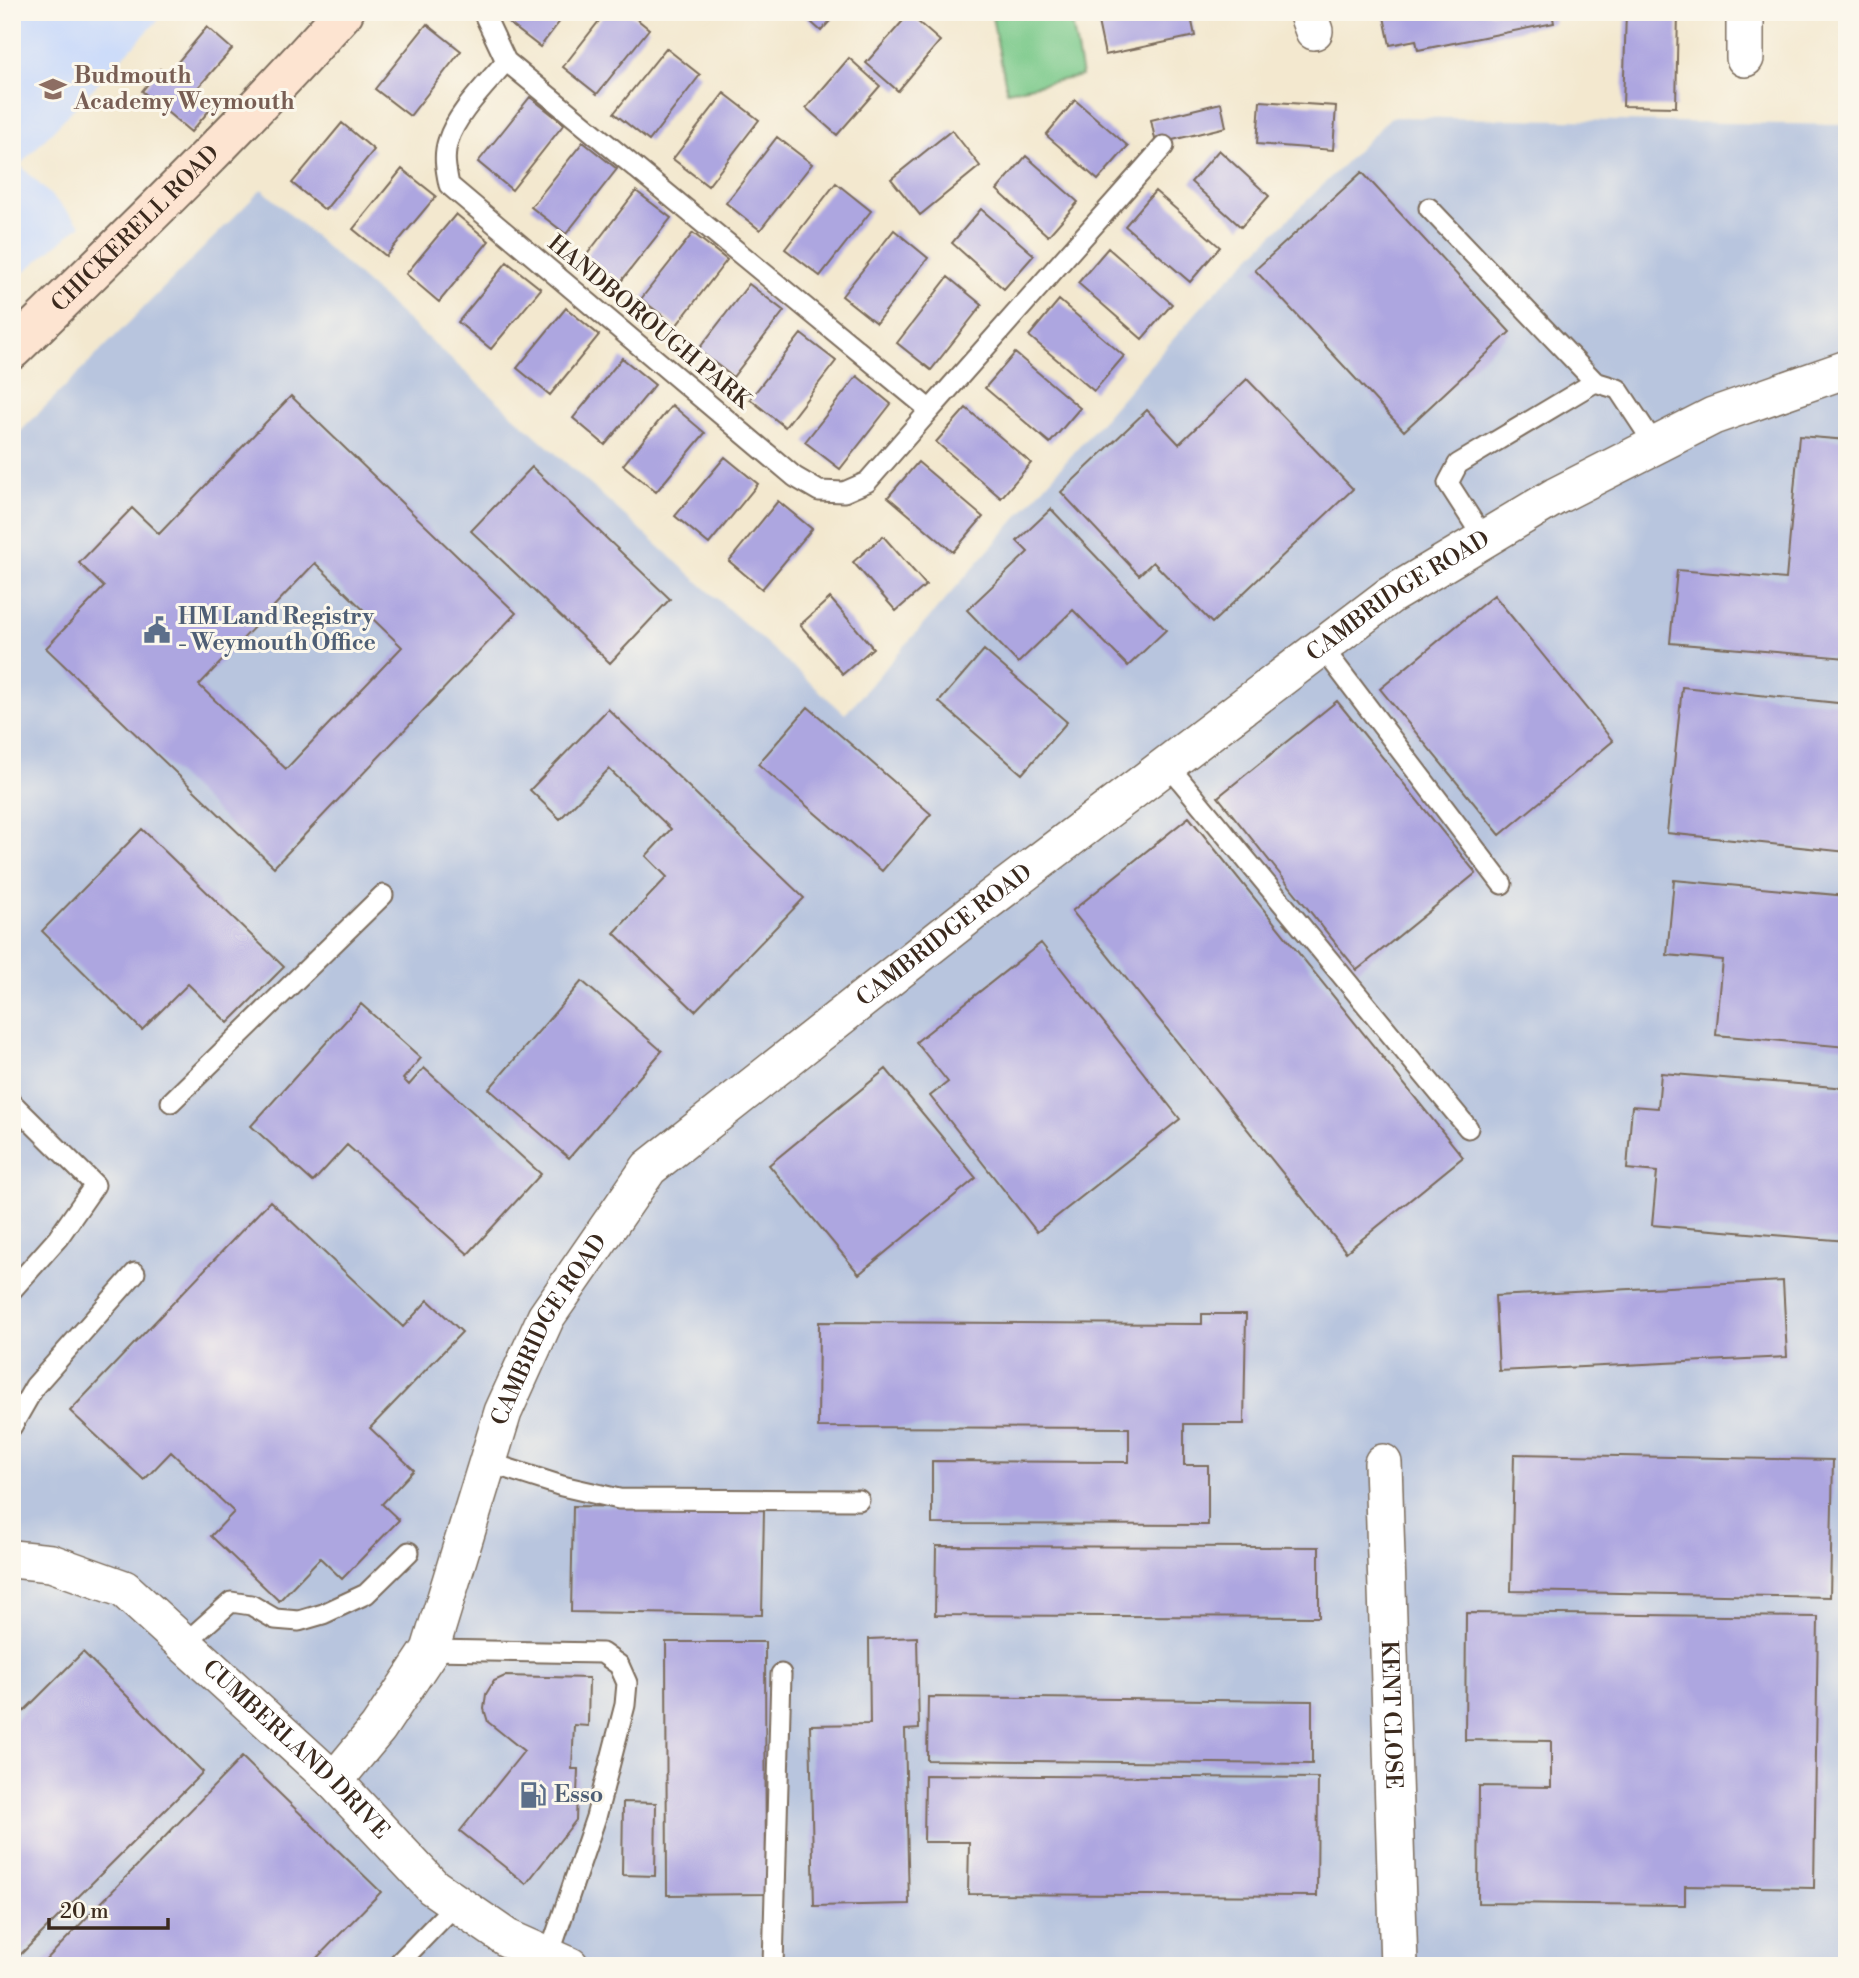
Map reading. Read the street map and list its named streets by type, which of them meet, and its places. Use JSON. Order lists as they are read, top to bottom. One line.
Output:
{"streets":{"main road":["CHICKERELL ROAD"],"street":["CAMBRIDGE ROAD","KENT CLOSE","CUMBERLAND DRIVE"],"lane":["HANDBOROUGH PARK"]},"crossings":[["CAMBRIDGE ROAD","CUMBERLAND DRIVE"]],"places":{"school or university":["Budmouth Academy Weymouth"],"public building":["HM Land Registry - Weymouth Office"],"fuel station":["Esso"]},"scale_bar":"20 m"}
